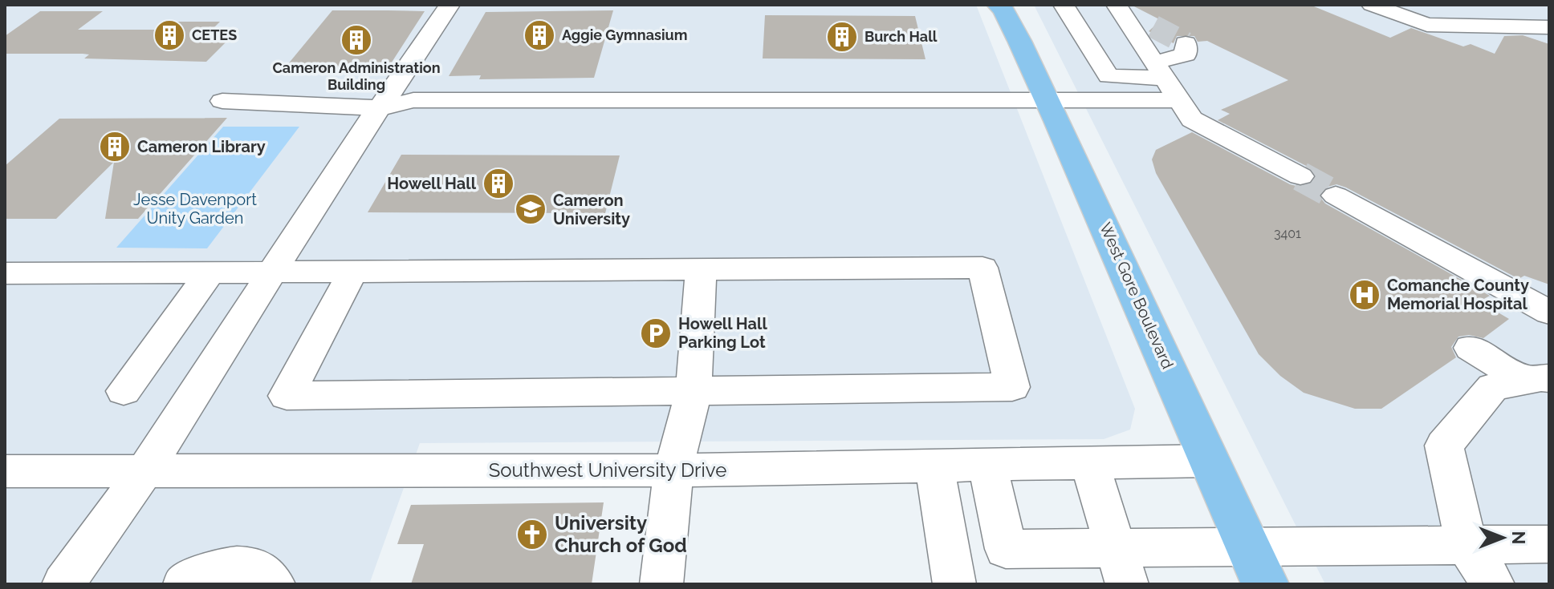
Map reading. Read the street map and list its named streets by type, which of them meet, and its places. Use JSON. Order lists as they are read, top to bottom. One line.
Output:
{"streets":{"main road":["West Gore Boulevard"],"street":["Southwest University Drive"]},"crossings":[["West Gore Boulevard","Southwest University Drive"]],"parks":["Jesse Davenport Unity Garden"],"places":{"building":["CETES","Aggie Gymnasium","Burch Hall","Cameron Administration Building","Cameron Library","Howell Hall"],"school or university":["Cameron University"],"hospital":["Comanche County Memorial Hospital"],"parking":["Howell Hall Parking Lot"],"church":["University Church of God"]},"house_numbers":["3401"],"north":"right"}
